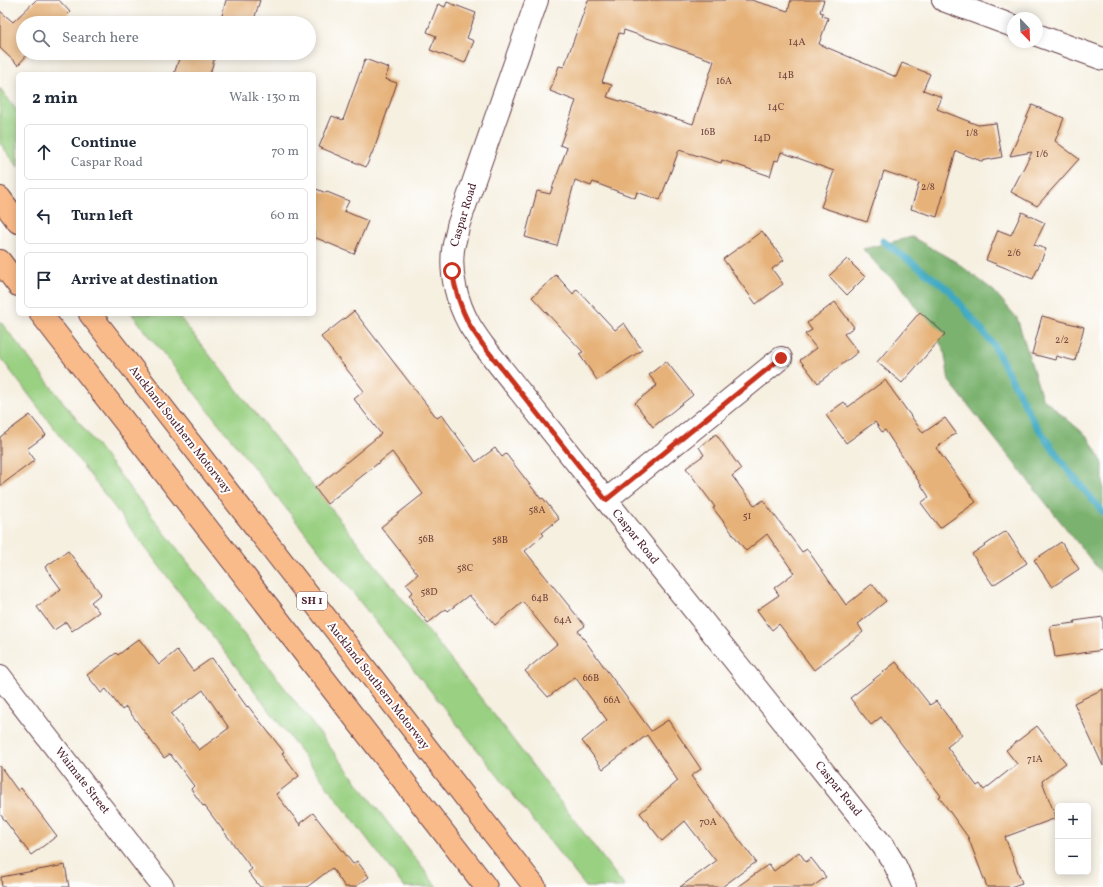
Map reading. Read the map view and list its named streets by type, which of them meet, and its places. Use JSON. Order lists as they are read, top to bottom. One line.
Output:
{"streets":{"highway":["Auckland Southern Motorway","SH 1"],"street":["Caspar Road","Waimate Street"]},"house_numbers":["14A","14B","16A","14C","16B","1/8","14D","1/6","2/8","2/6","2/2","58A","51","56B","58B","58C","58D","64B","64A","66B","66A","71A","70A"],"north":"bottom right","page":{"search":"Search here","heading":["2 min","Walk · 130 m"],"list":[["Continue","Caspar Road","70 m"],["Turn left","60 m"],"Arrive at destination"],"map_buttons":["+","−"]}}
